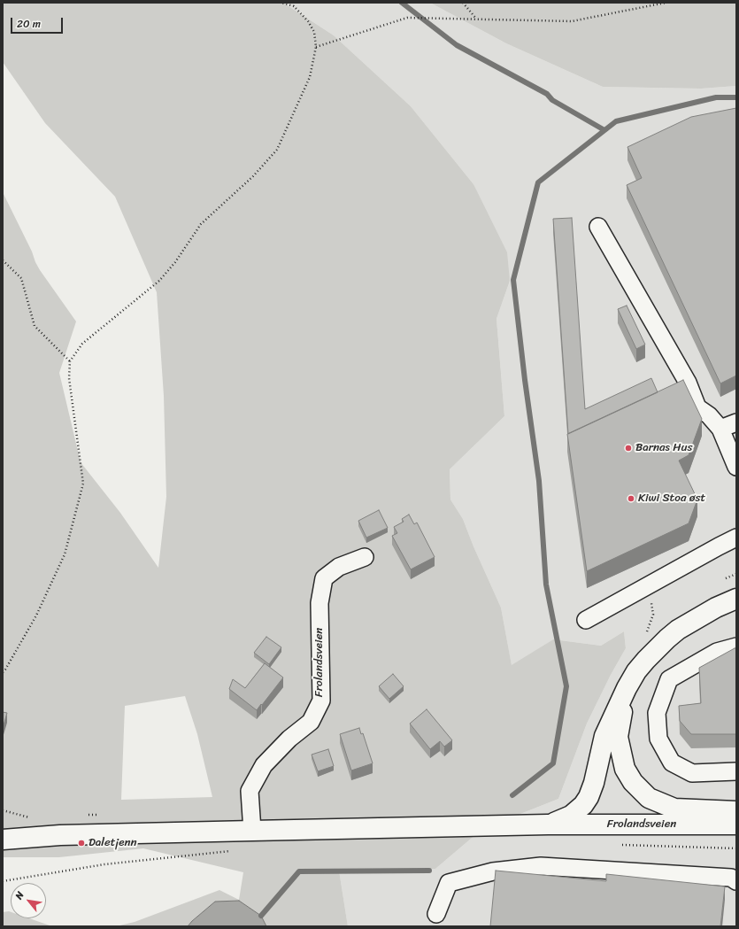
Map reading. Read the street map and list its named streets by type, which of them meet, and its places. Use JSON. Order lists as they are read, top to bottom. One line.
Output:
{"streets":{"main road":["Frolandsveien"]},"places":["Barnas Hus","Kiwi Stoa øst","Daletjenn"],"scale_bar":"20 m","north":"top left"}
